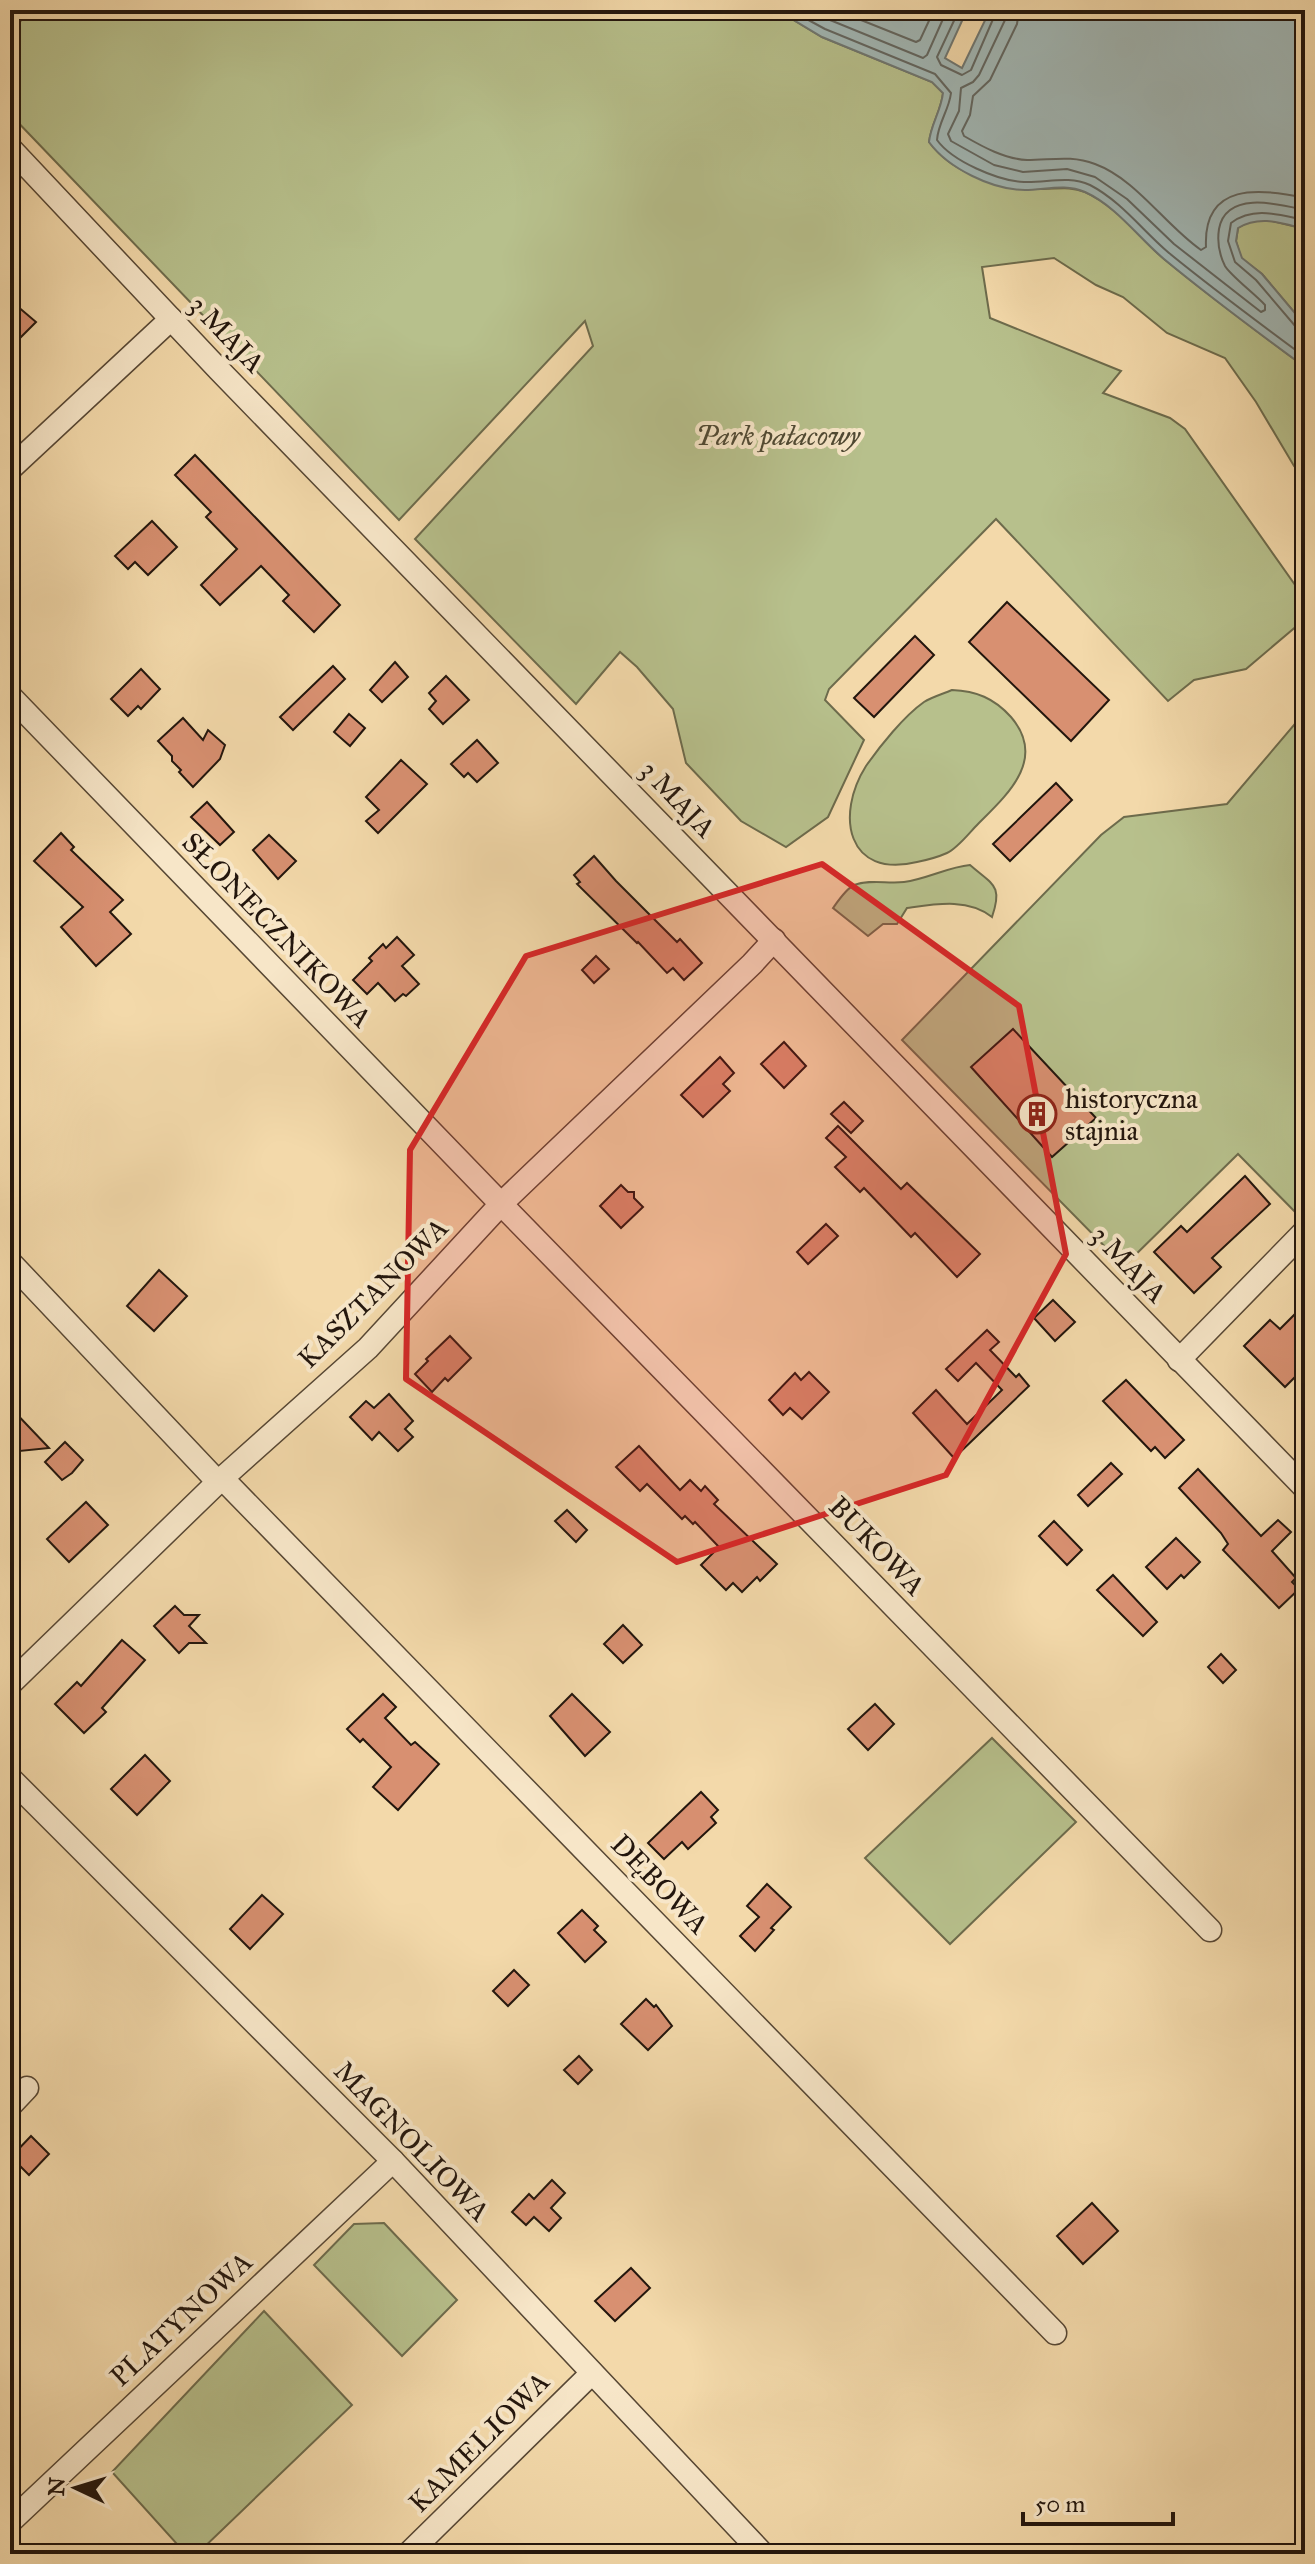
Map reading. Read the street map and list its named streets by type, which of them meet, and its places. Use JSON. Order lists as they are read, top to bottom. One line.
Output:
{"streets":{"street":["3 MAJA","SŁONECZNIKOWA","KASZTANOWA","BUKOWA","DĘBOWA","MAGNOLIOWA","PLATYNOWA","KAMELIOWA"]},"crossings":[["3 MAJA","KASZTANOWA"],["SŁONECZNIKOWA","KASZTANOWA"],["SŁONECZNIKOWA","BUKOWA"],["KASZTANOWA","BUKOWA"],["KASZTANOWA","DĘBOWA"],["MAGNOLIOWA","PLATYNOWA"],["MAGNOLIOWA","KAMELIOWA"]],"parks":["Park pałacowy"],"places":{"building":["historyczna stajnia"]},"scale_bar":"50 m","north":"left"}
